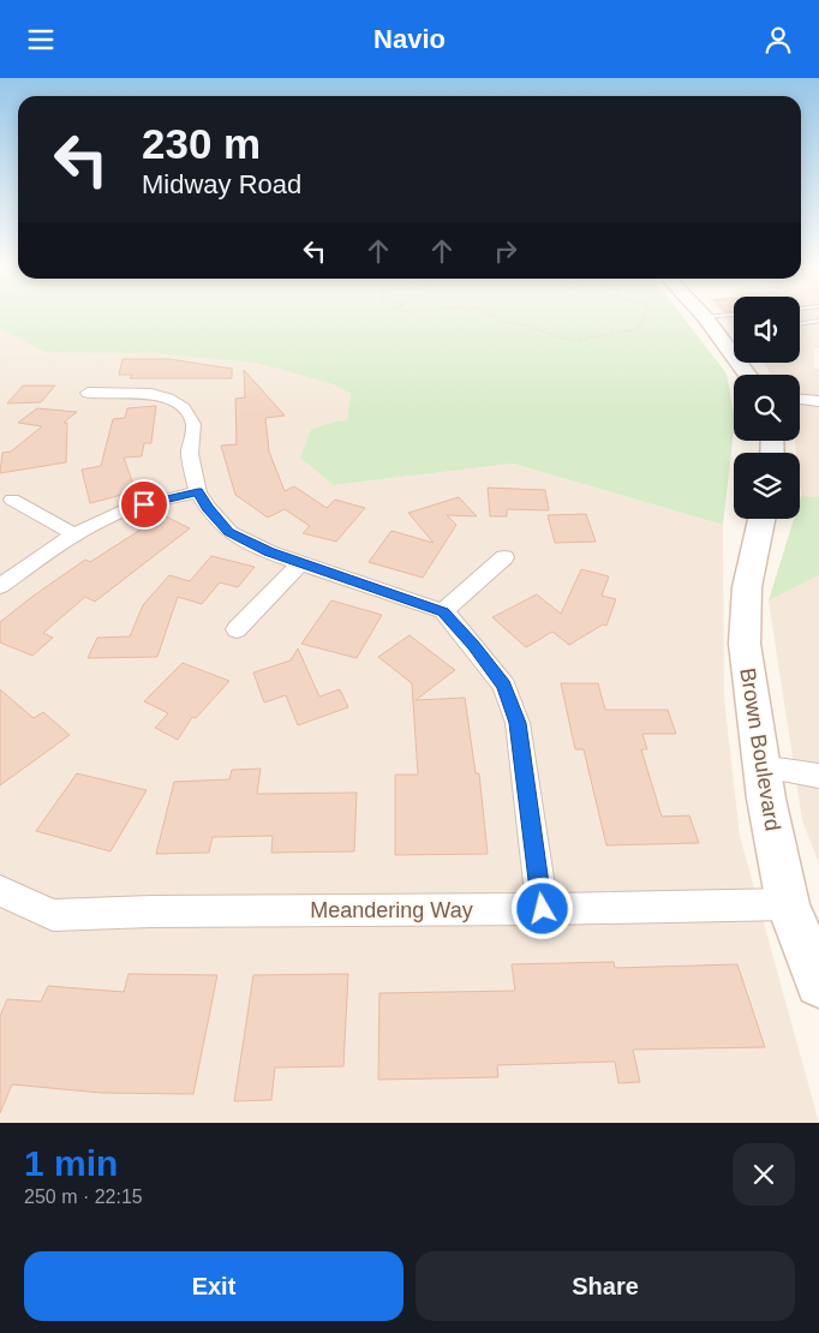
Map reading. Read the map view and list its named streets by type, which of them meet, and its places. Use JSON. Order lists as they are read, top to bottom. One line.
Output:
{"streets":{"street":["Brown Boulevard","Meandering Way"]},"crossings":[["Brown Boulevard","Meandering Way"]],"page":{"header":"Navio","turn":["230 m","Midway Road"],"heading":["1 min","250 m · 22:15"],"buttons":["Exit","Share"]}}
